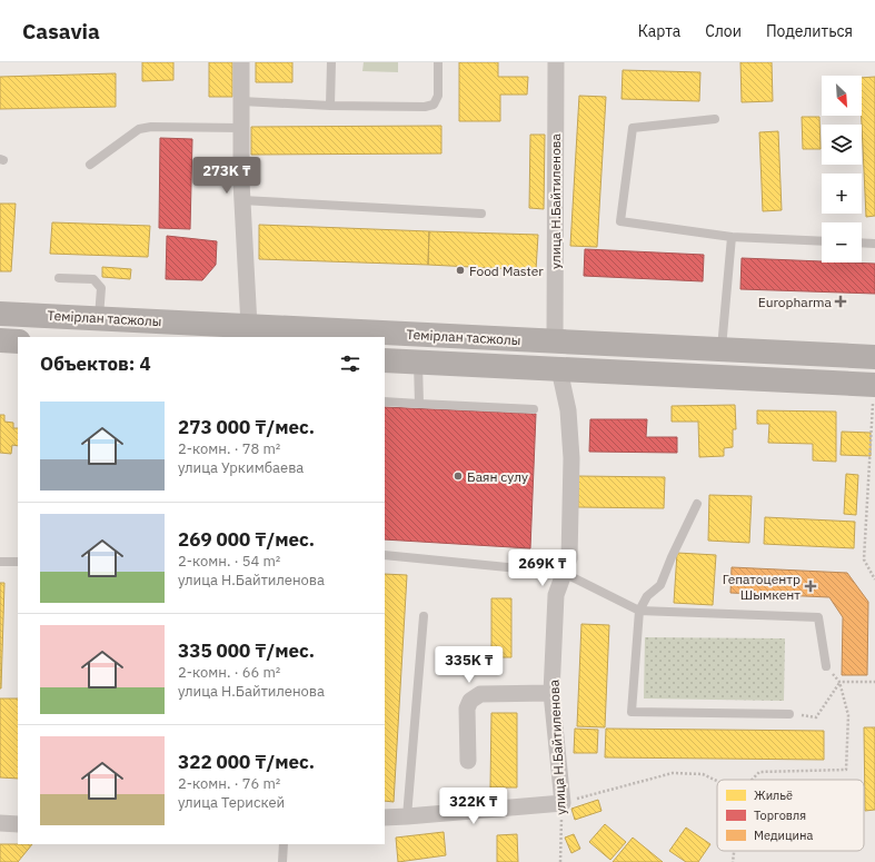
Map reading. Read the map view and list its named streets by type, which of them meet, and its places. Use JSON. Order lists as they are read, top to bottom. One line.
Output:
{"streets":{"main road":["Темірлан тасжолы"],"street":["улица Н.Байтиленова"]},"crossings":[["улица Н.Байтиленова","Темірлан тасжолы"]],"places":{"other":["Food Master","Баян сулу"],"health":["Europharma","Гепатоцентр Шымкент"]},"legend":["Жильё","Торговля","Медицина"],"north":"bottom right","page":{"header":"Casavia","nav":["Карта","Слои","Поделиться"],"map_buttons":["+","−"],"price":["273K ₸","269K ₸","335K ₸","322K ₸"],"heading":"Объектов: 4","list":[{"name":"273 000 ₸/мес.","note":"2-комн. · 78 m² · улица Уркимбаева"},{"name":"269 000 ₸/мес.","note":"2-комн. · 54 m² · улица Н.Байтиленова"},{"name":"335 000 ₸/мес.","note":"2-комн. · 66 m² · улица Н.Байтиленова"},{"name":"322 000 ₸/мес.","note":"2-комн. · 76 m² · улица Терискей"}]}}
